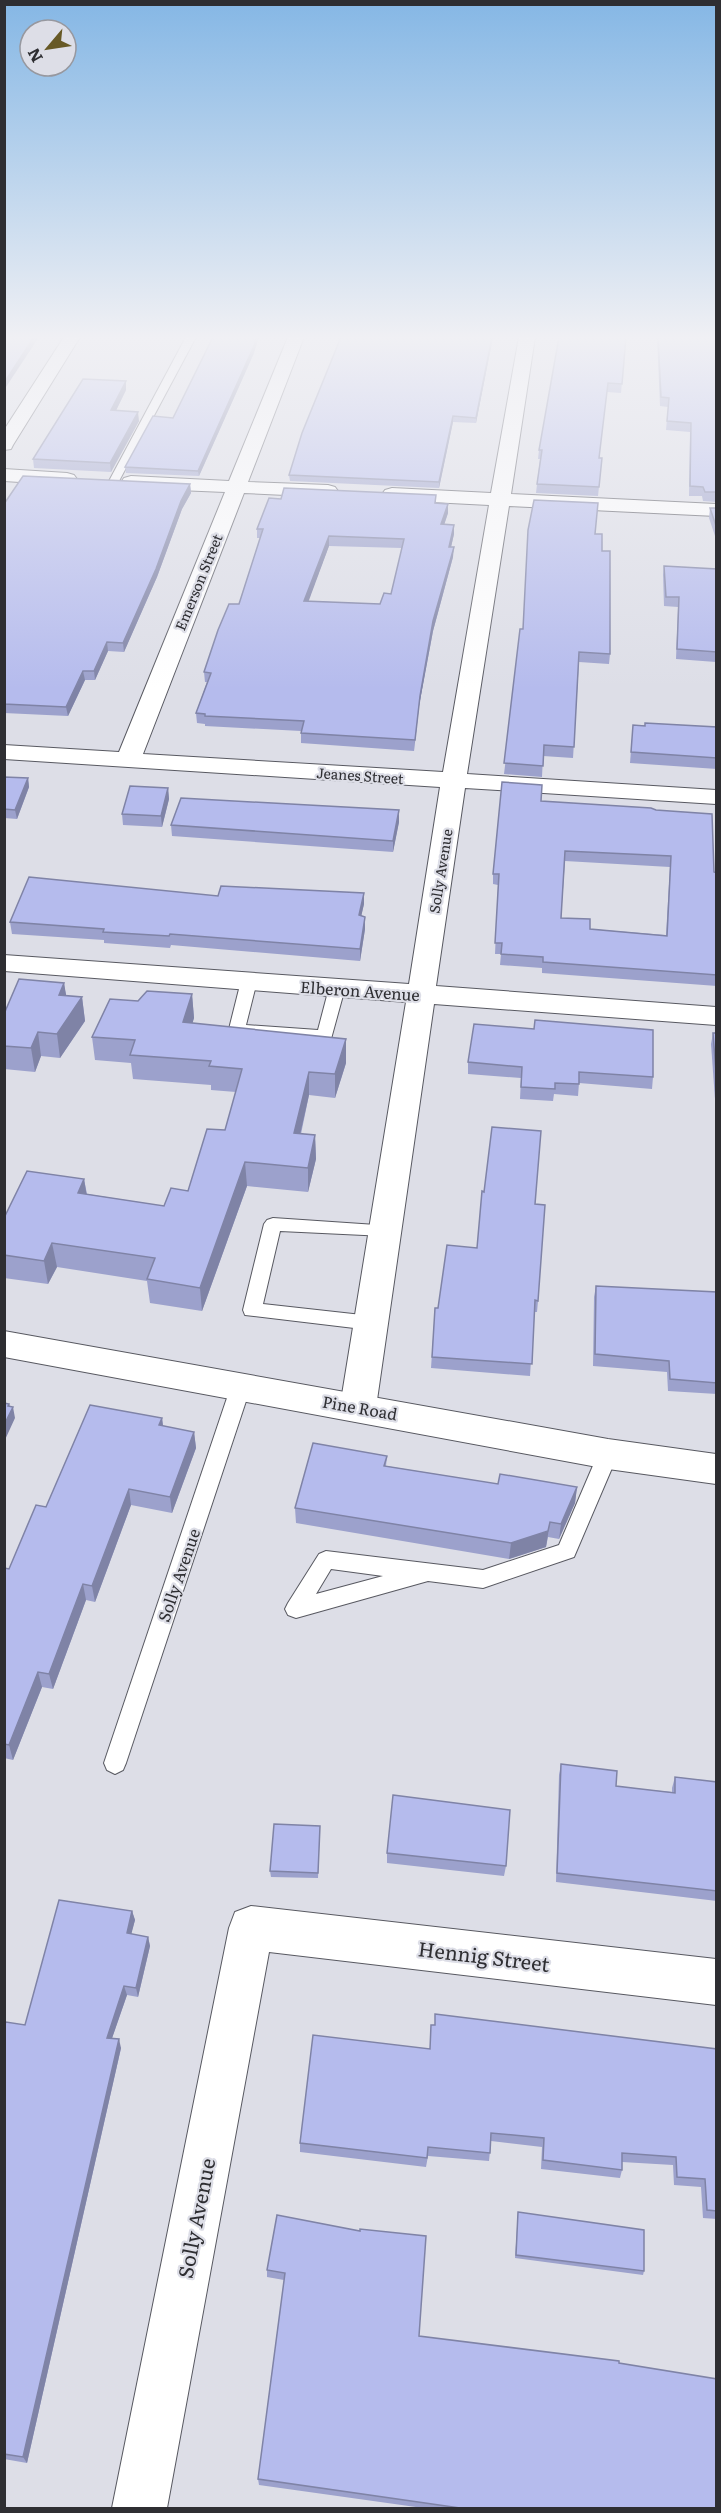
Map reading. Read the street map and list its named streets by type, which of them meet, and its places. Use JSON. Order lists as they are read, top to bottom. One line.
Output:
{"streets":{"street":["Emerson Street","Jeanes Street","Solly Avenue","Elberon Avenue","Pine Road","Hennig Street"]},"crossings":[["Emerson Street","Jeanes Street"],["Jeanes Street","Solly Avenue"],["Solly Avenue","Elberon Avenue"],["Solly Avenue","Pine Road"],["Solly Avenue","Hennig Street"]],"north":"bottom left"}
